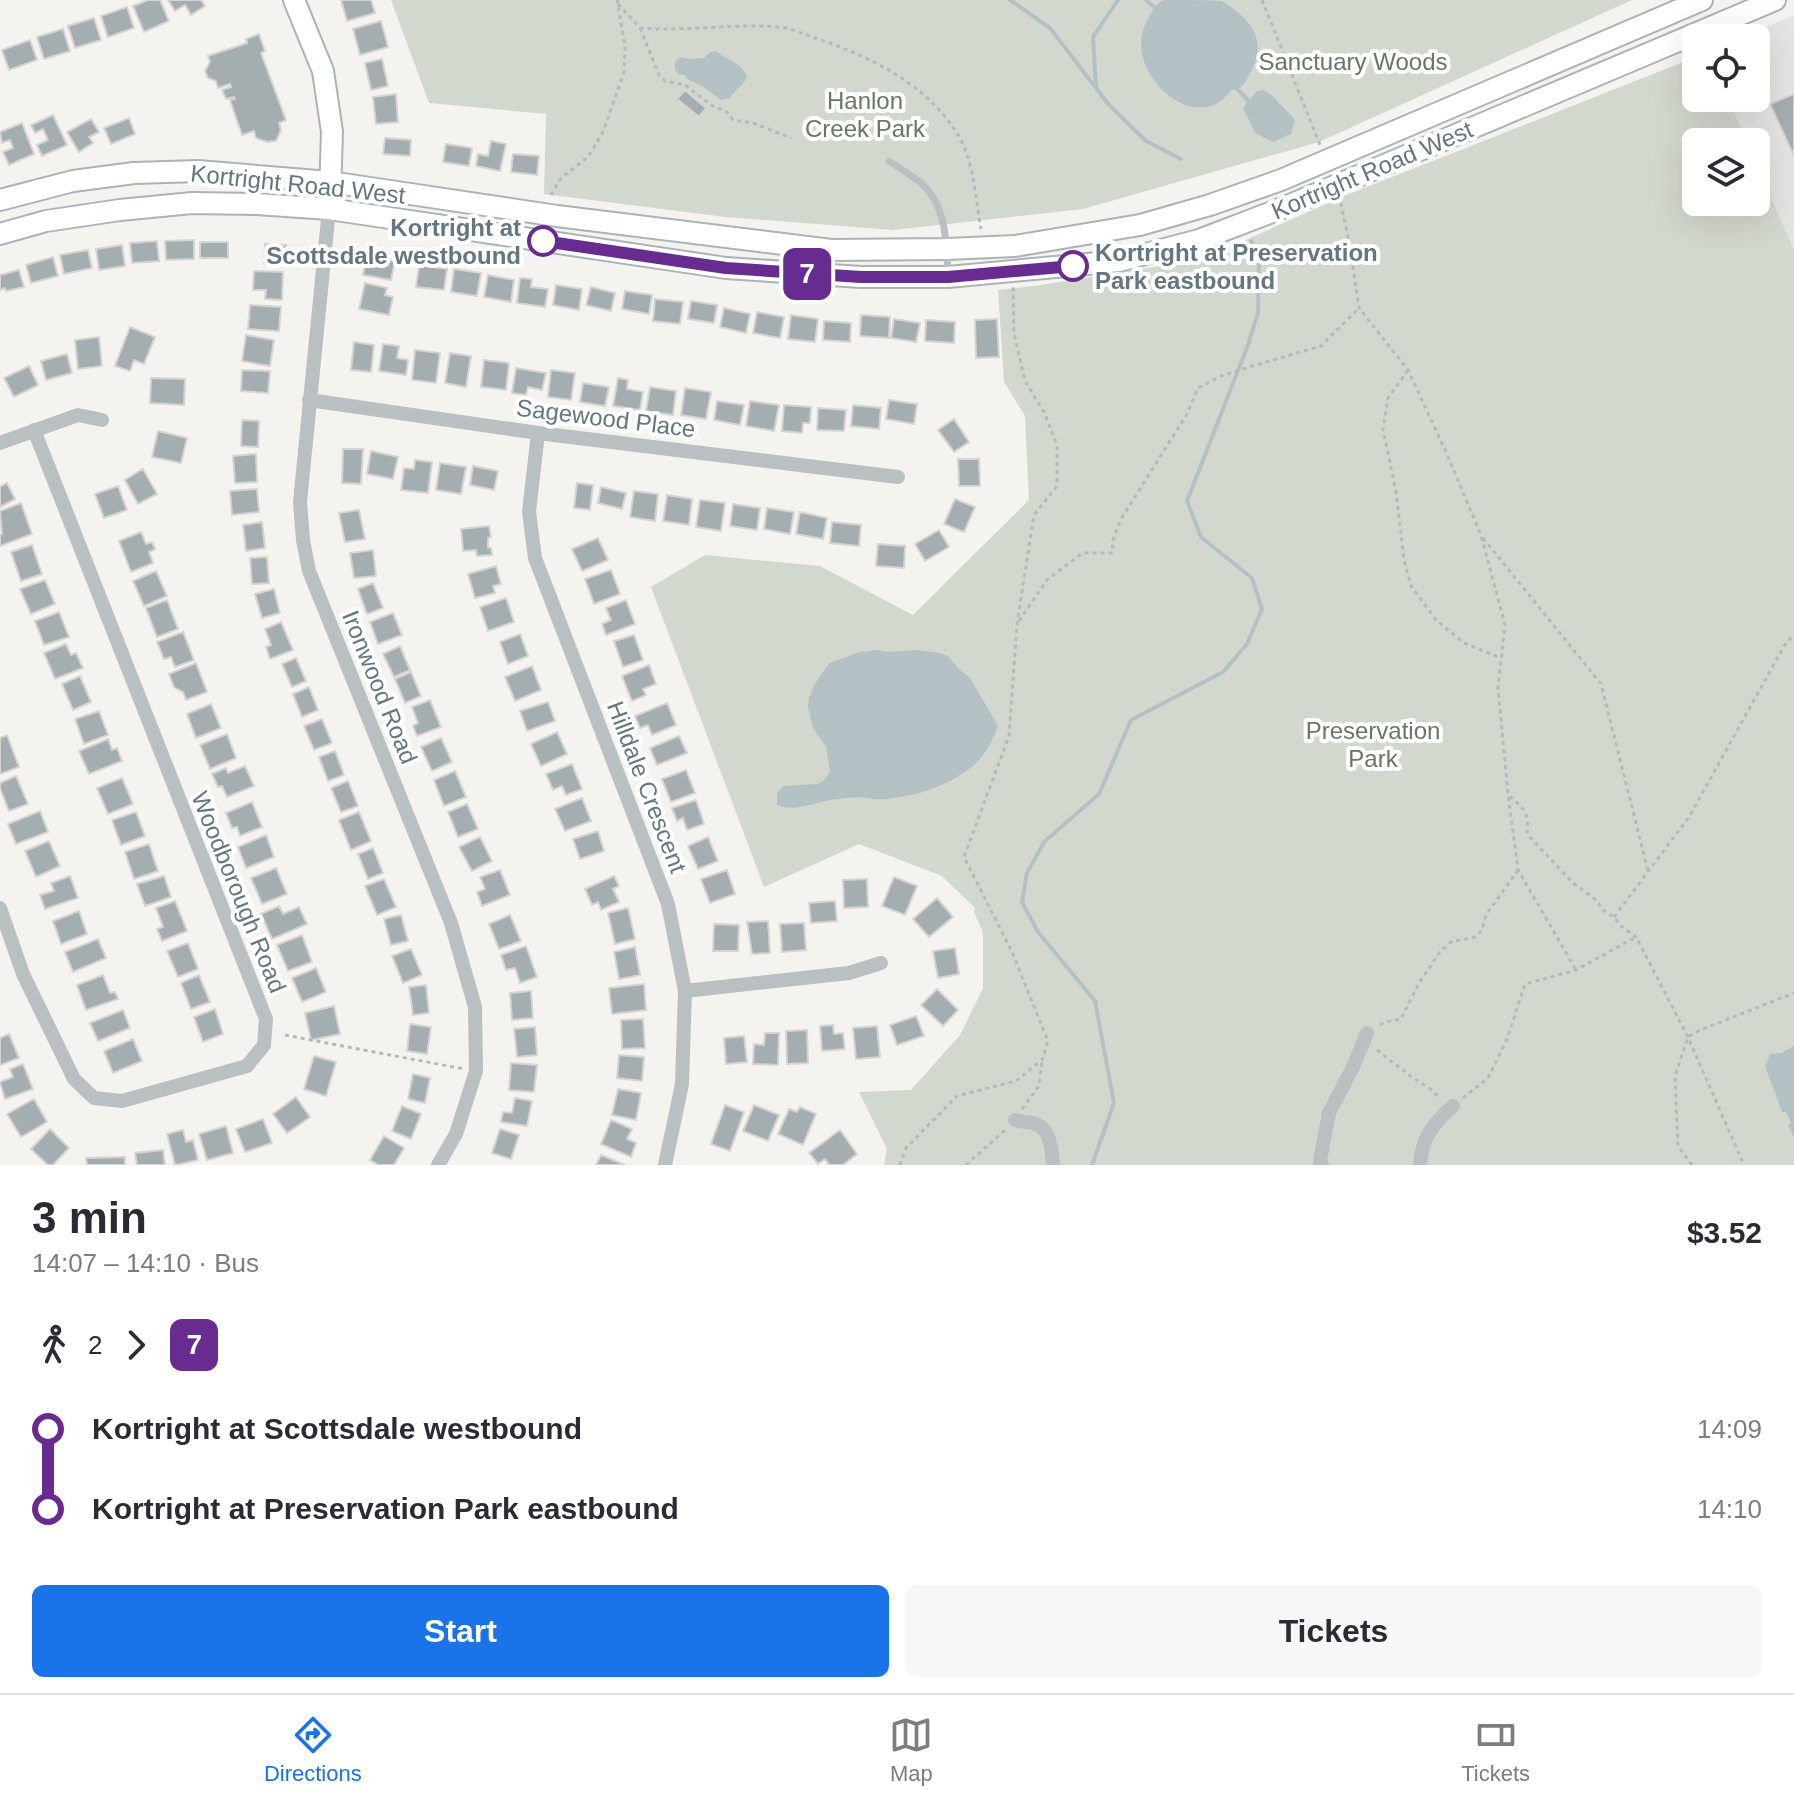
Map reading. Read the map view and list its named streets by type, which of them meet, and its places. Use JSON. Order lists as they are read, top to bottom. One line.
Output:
{"streets":{"street":["Kortright Road West","Sagewood Place","Ironwood Road","Hilldale Crescent","Woodborough Road"]},"crossings":[["Kortright Road West","Ironwood Road"],["Sagewood Place","Ironwood Road"],["Sagewood Place","Hilldale Crescent"]],"parks":["Sanctuary Woods","Hanlon Creek Park","Preservation Park"],"places":["Kortright at Scottsdale westbound","Kortright at Preservation Park eastbound"],"lines":["bus line 7"],"page":{"on_map":"7","heading":["3 min","14:07 – 14:10 · Bus","$3.52"],"legs":["2","7"],"list":[{"name":"Kortright at Scottsdale westbound","value":"14:09"},{"name":"Kortright at Preservation Park eastbound","value":"14:10"}],"buttons":["Start","Tickets"],"tabs":["Directions","Map","Tickets"]}}
